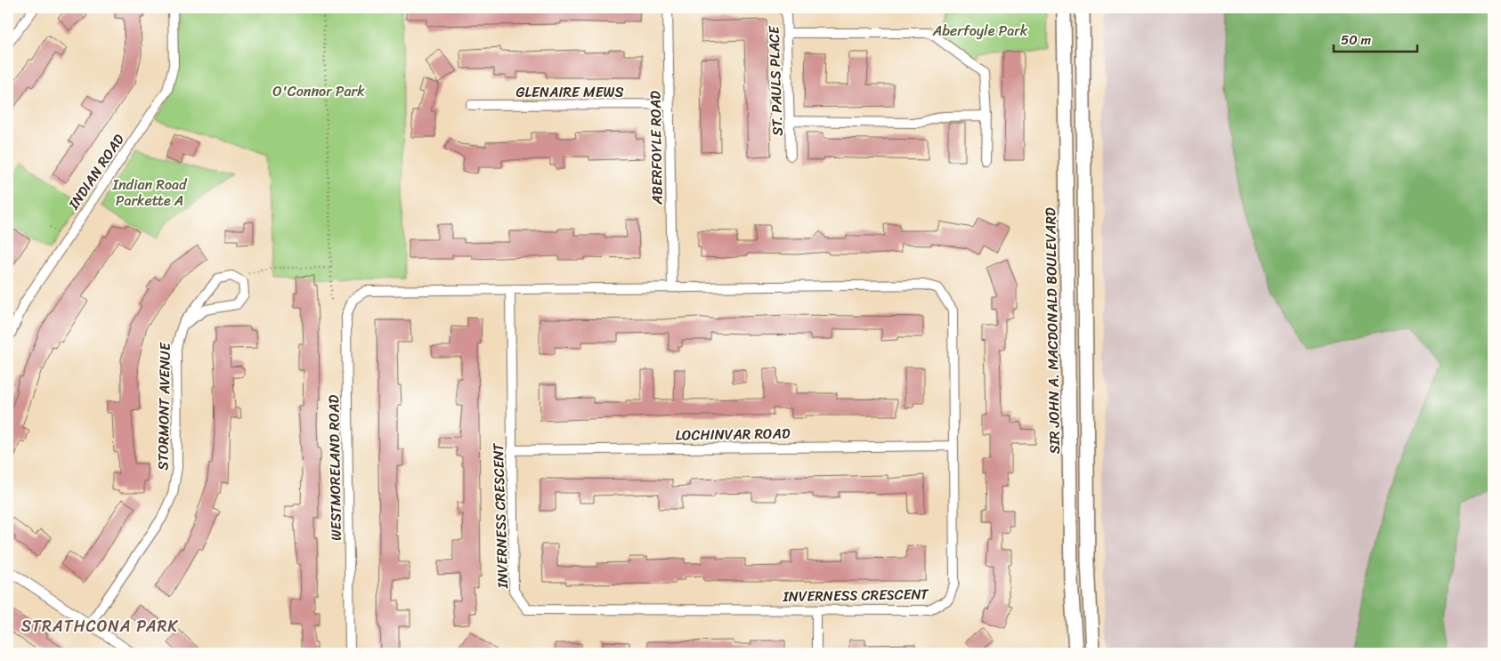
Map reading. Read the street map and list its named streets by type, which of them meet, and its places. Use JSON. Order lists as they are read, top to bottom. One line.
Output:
{"streets":{"main road":["SIR JOHN A. MACDONALD BOULEVARD"],"street":["ST. PAULS PLACE","GLENAIRE MEWS","ABERFOYLE ROAD","INDIAN ROAD","STORMONT AVENUE","LOCHINVAR ROAD","WESTMORELAND ROAD","INVERNESS CRESCENT"]},"crossings":[["GLENAIRE MEWS","ABERFOYLE ROAD"],["ABERFOYLE ROAD","INVERNESS CRESCENT"],["LOCHINVAR ROAD","INVERNESS CRESCENT"],["WESTMORELAND ROAD","INVERNESS CRESCENT"]],"districts":["STRATHCONA PARK"],"parks":["Aberfoyle Park","O'Connor Park","Indian Road Parkette A"],"scale_bar":"50 m"}
